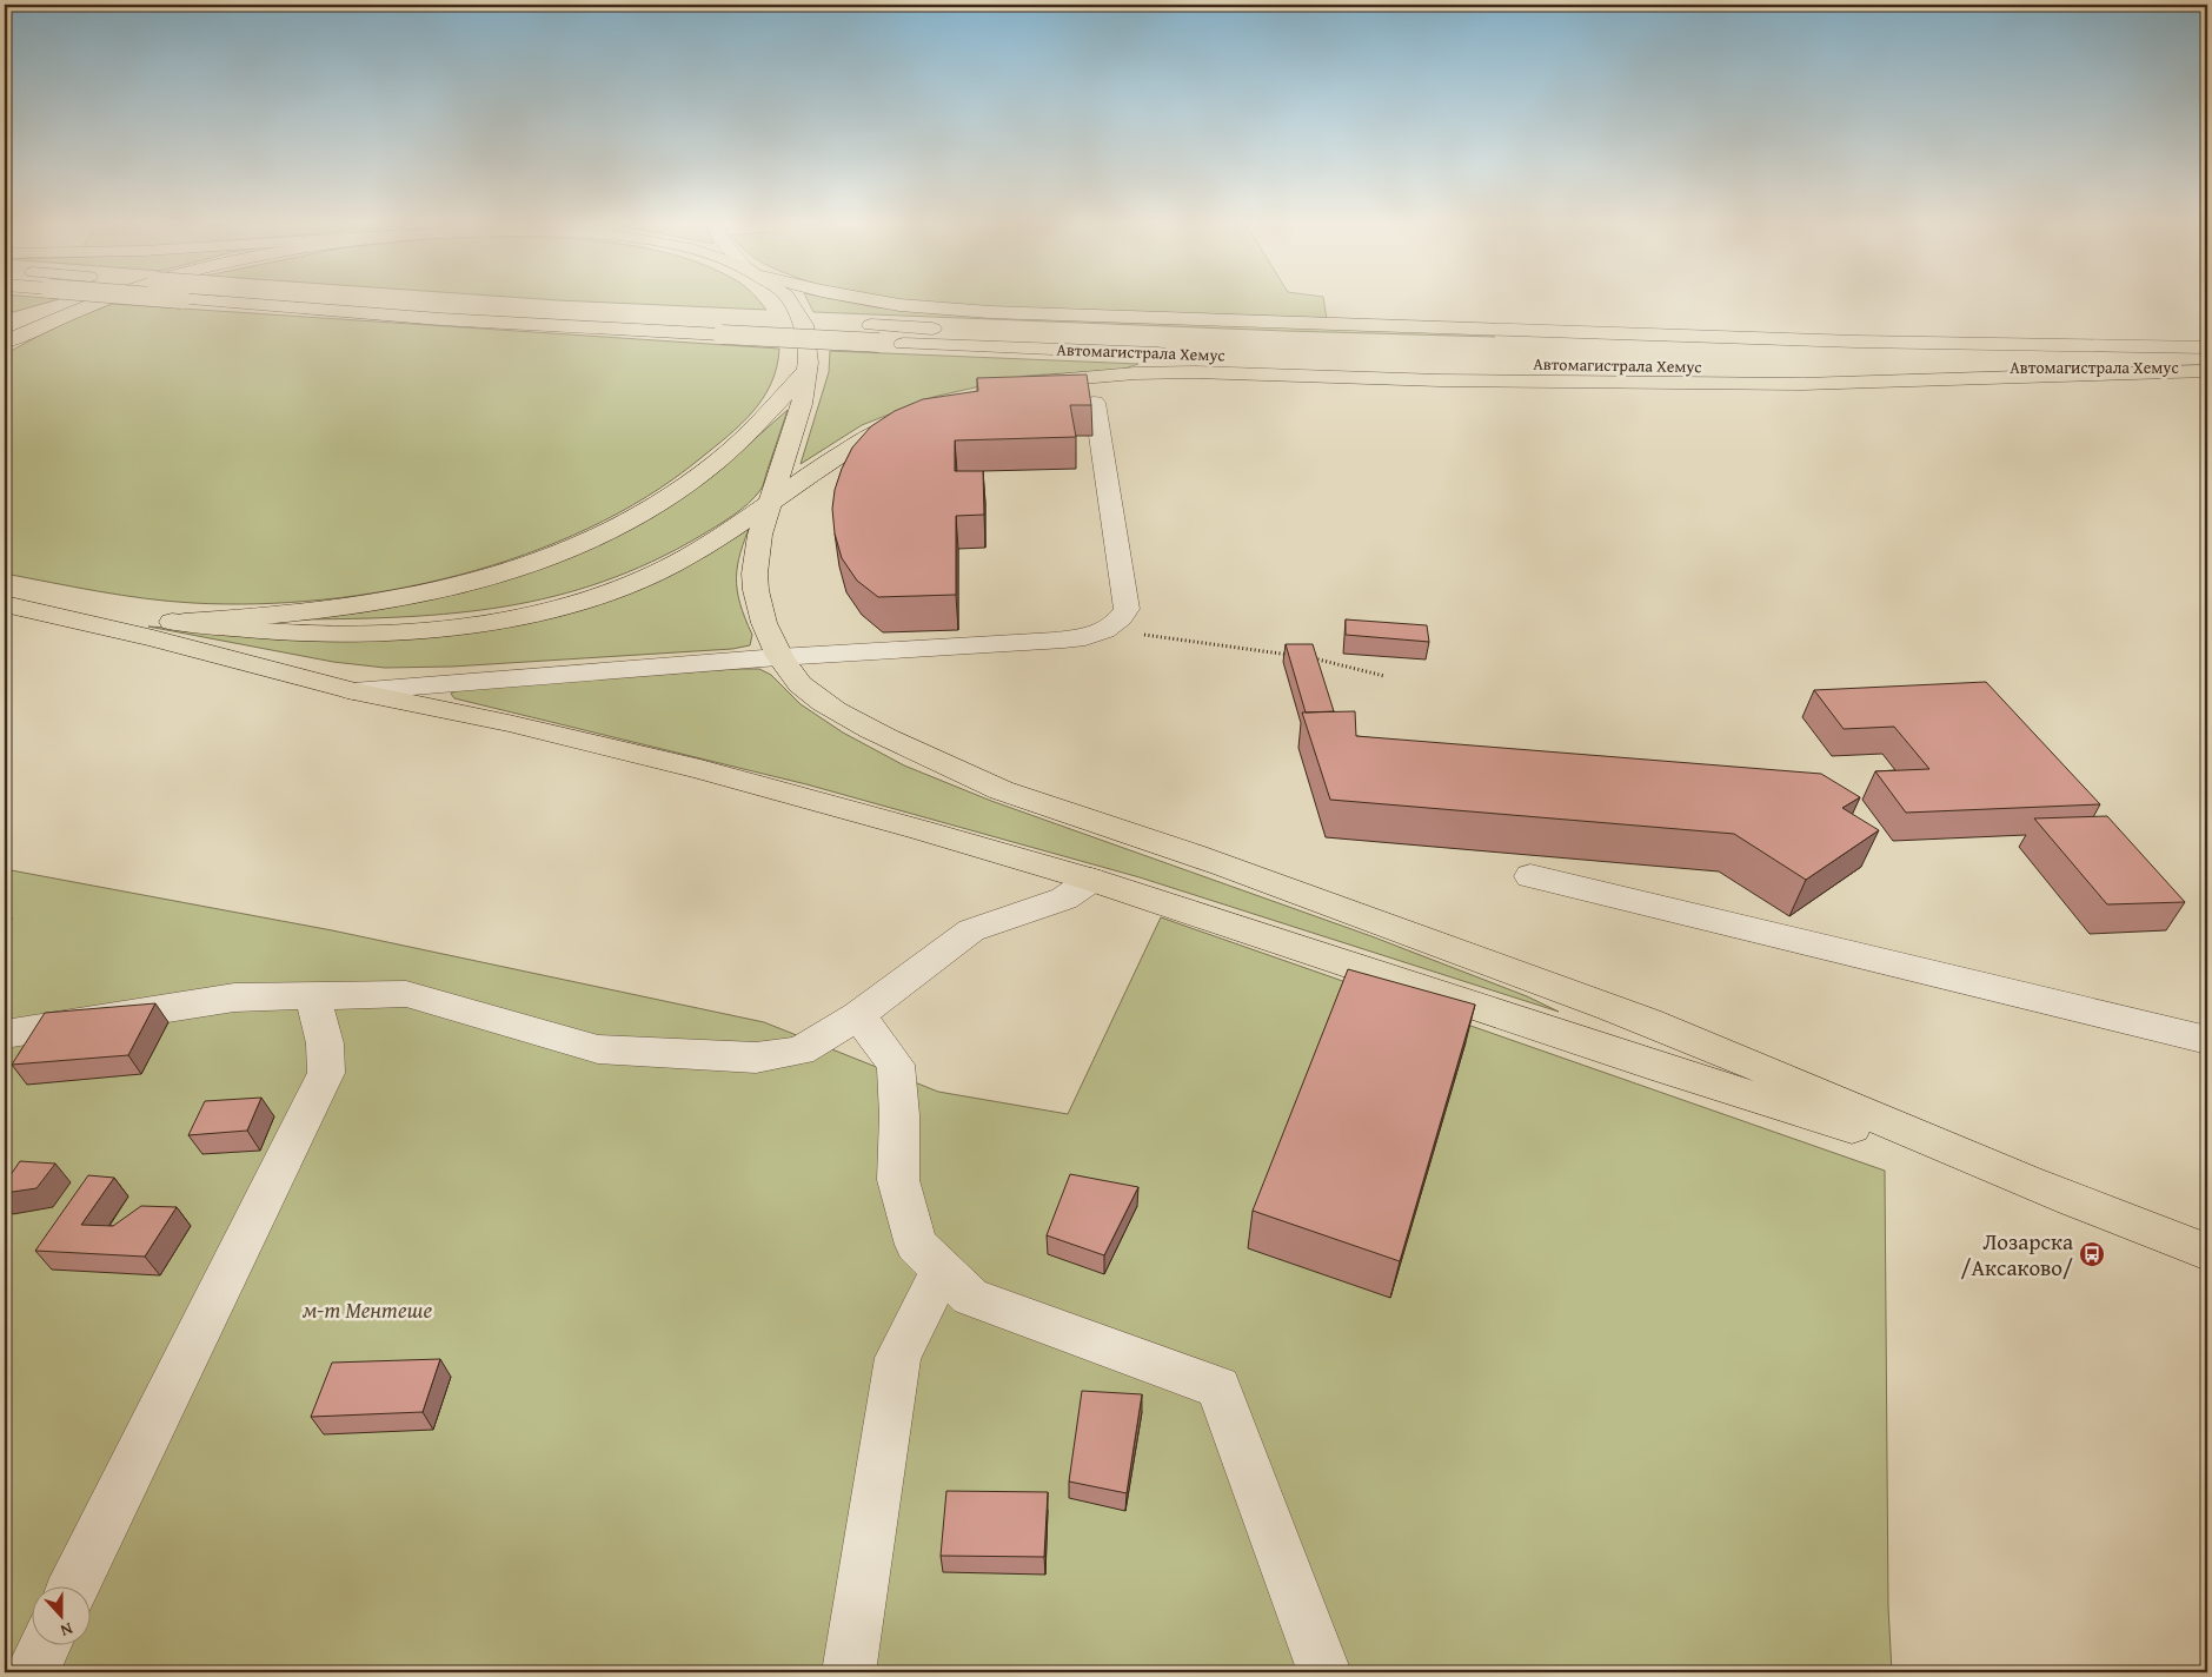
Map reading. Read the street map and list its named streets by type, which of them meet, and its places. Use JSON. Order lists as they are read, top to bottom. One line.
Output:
{"streets":{"main road":["Автомагистрала Хемус"]},"parks":["м-т Ментeше"],"places":{"bus stop":["Лозарска /Аксаково/"]},"north":"bottom"}
